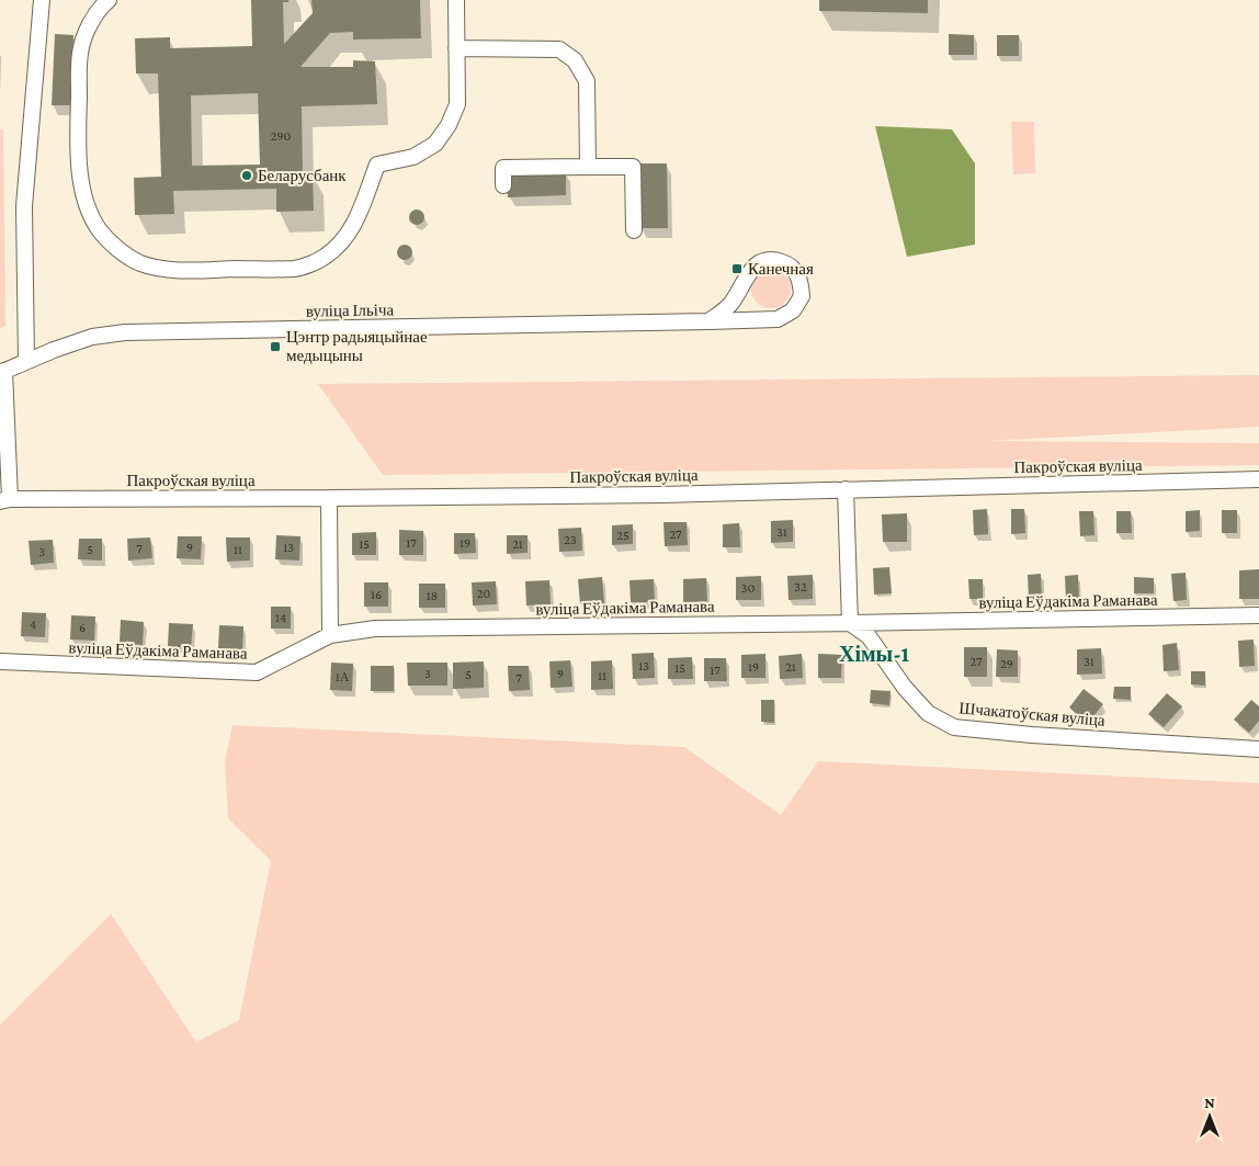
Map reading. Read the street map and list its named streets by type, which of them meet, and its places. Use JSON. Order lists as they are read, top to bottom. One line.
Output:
{"streets":{"street":["вуліца Ільіча","Пакроўская вуліца","вуліца Еўдакіма Раманава","Шчакатоўская вуліца"]},"crossings":[["вуліца Ільіча","Пакроўская вуліца"],["вуліца Еўдакіма Раманава","Шчакатоўская вуліца"]],"districts":["Хімы-1"],"places":{"other":["Беларусбанк"],"transit":["Канечная","Цэнтр радыяцыйнае медыцыны"]},"house_numbers":["290","31","27","25","23","17","19","15","21","9","13","7","5","11","3","32","30","20","16","18","14","4","6","27","31","29","13","19","21","15","17","3","9","5","11","1А","7"],"north":"top"}
